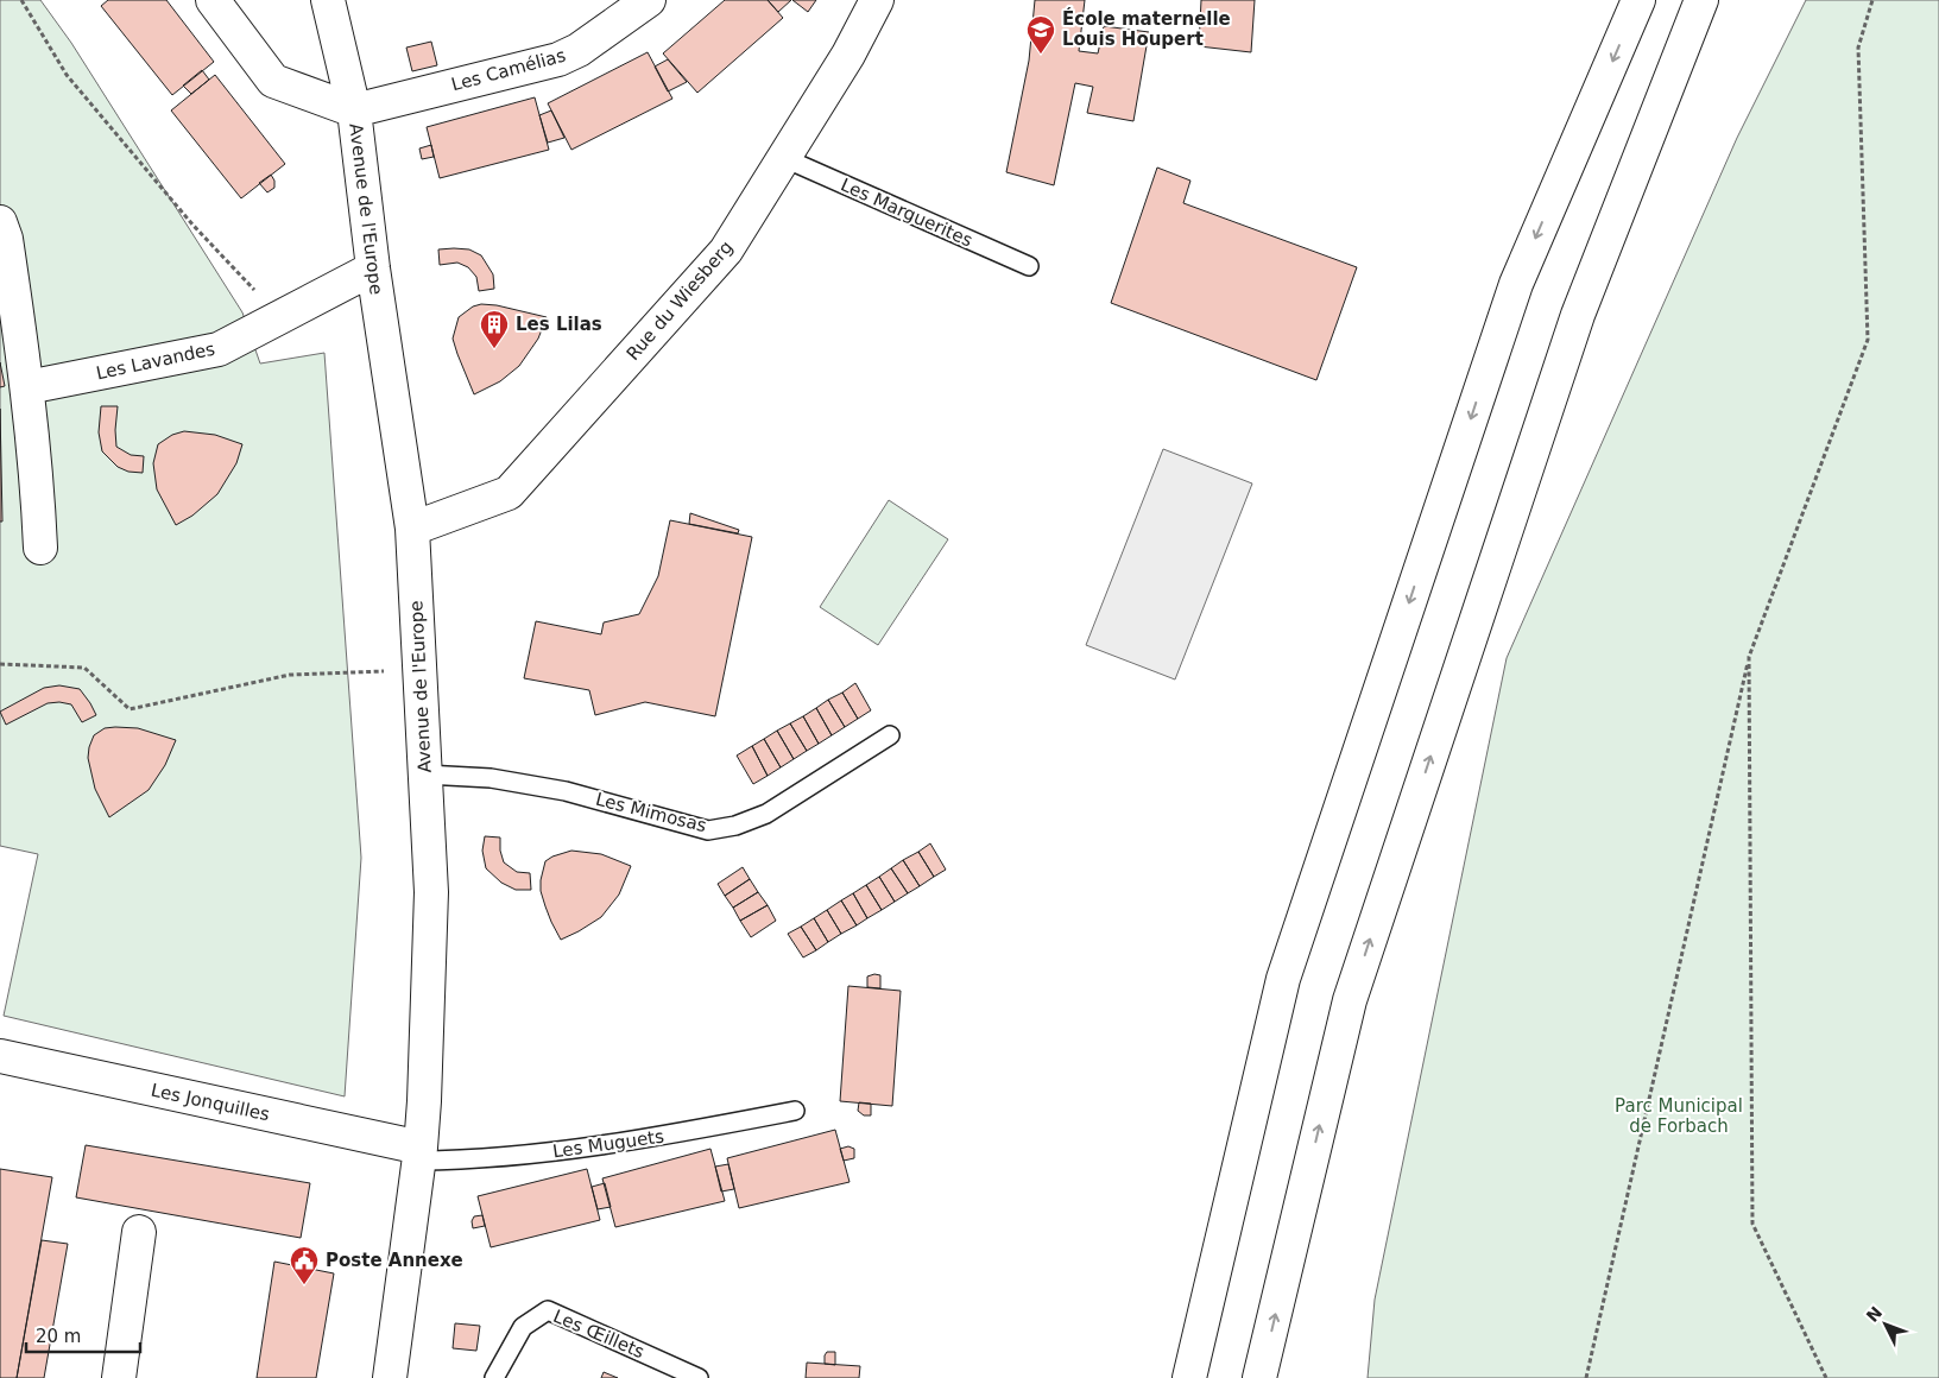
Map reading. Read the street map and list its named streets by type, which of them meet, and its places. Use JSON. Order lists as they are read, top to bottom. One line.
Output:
{"streets":{"main road":["Les Camélias","Avenue de l'Europe","Rue du Wiesberg","Les Lavandes","Les Jonquilles"],"lane":["Les Marguerites","Les Mimosas","Les Muguets","Les Œillets"]},"crossings":[["Les Camélias","Avenue de l'Europe"],["Avenue de l'Europe","Rue du Wiesberg"],["Avenue de l'Europe","Les Lavandes"],["Avenue de l'Europe","Les Mimosas"],["Avenue de l'Europe","Les Jonquilles"],["Avenue de l'Europe","Les Muguets"],["Les Marguerites","Rue du Wiesberg"],["Les Jonquilles","Les Muguets"]],"parks":["Parc Municipal de Forbach"],"places":{"school or university":["École maternelle Louis Houpert"],"building":["Les Lilas"],"public building":["Poste Annexe"]},"scale_bar":"20 m","north":"top left"}
